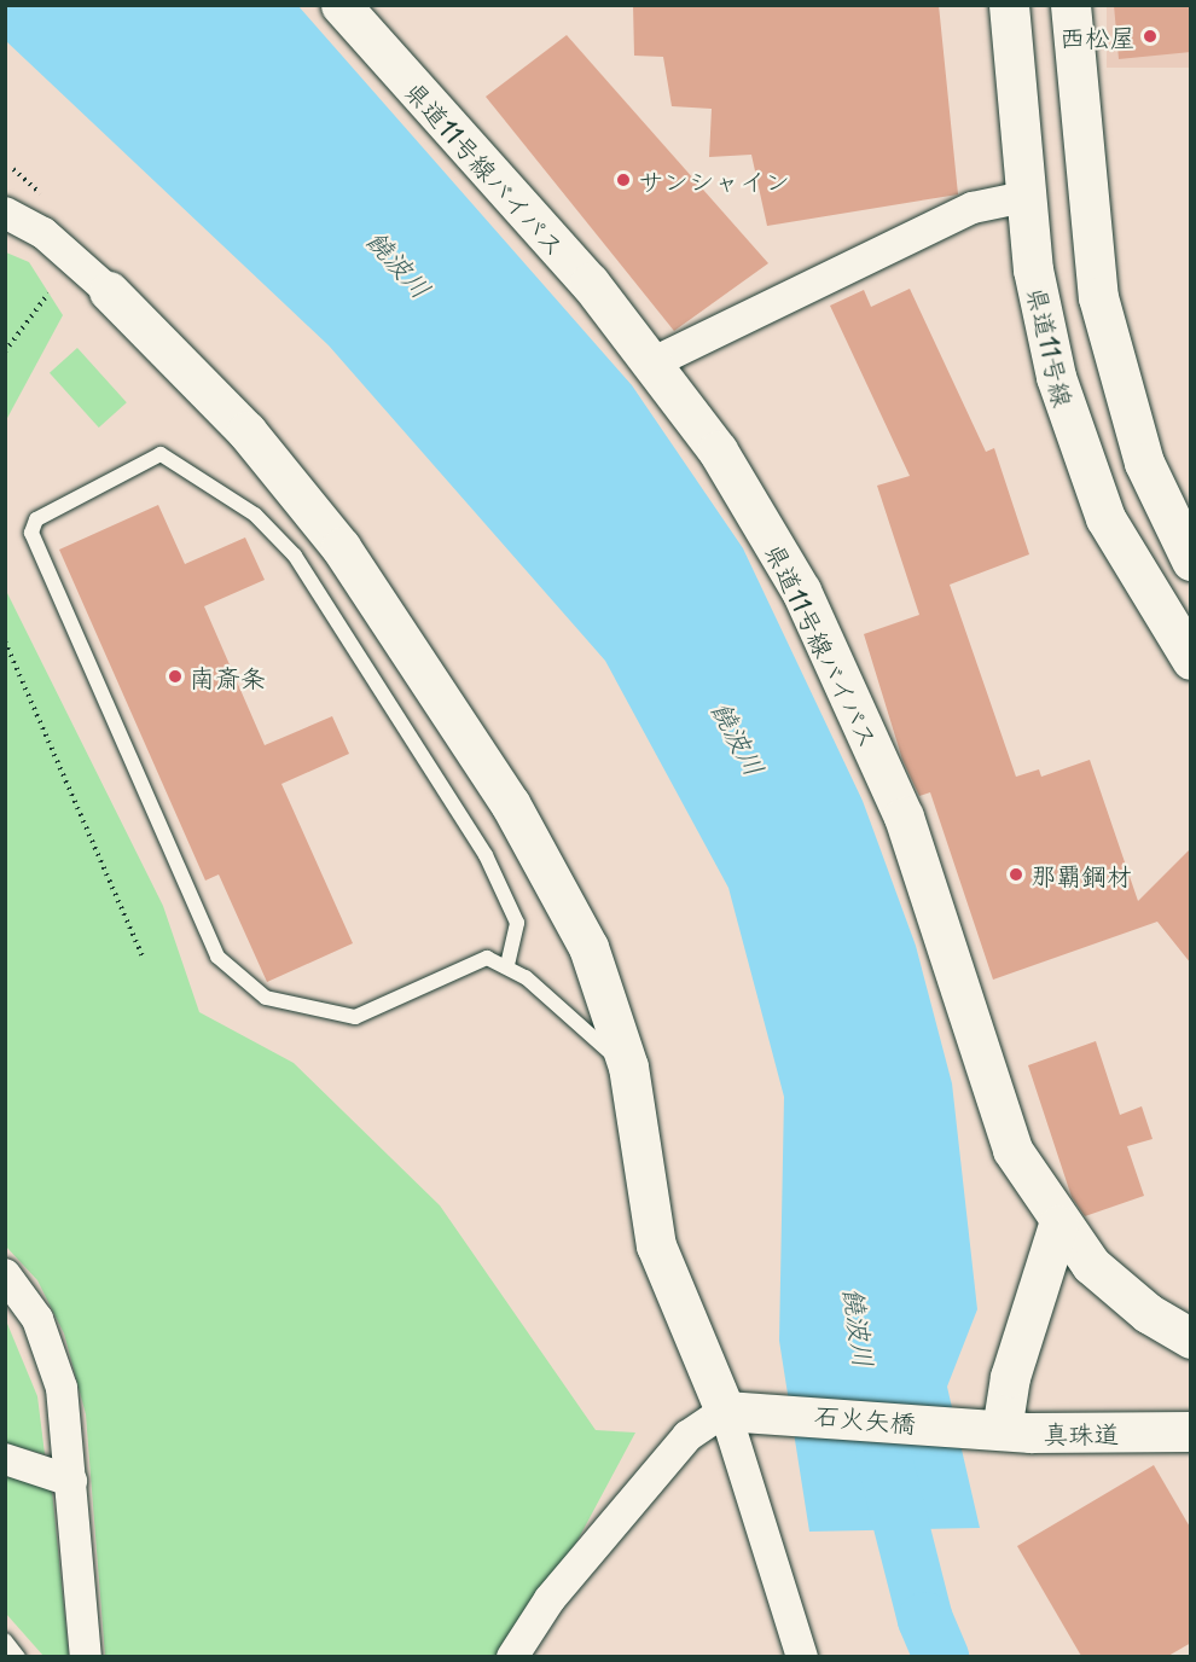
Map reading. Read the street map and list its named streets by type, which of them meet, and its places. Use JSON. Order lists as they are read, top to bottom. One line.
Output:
{"streets":{"main road":["県道11号線バイパス","県道11号線","石火矢橋","真珠道"]},"crossings":[["石火矢橋","真珠道"]],"water":["饒波川"],"places":["西松屋","サンシャイン","南斎条","那覇鋼材"]}
